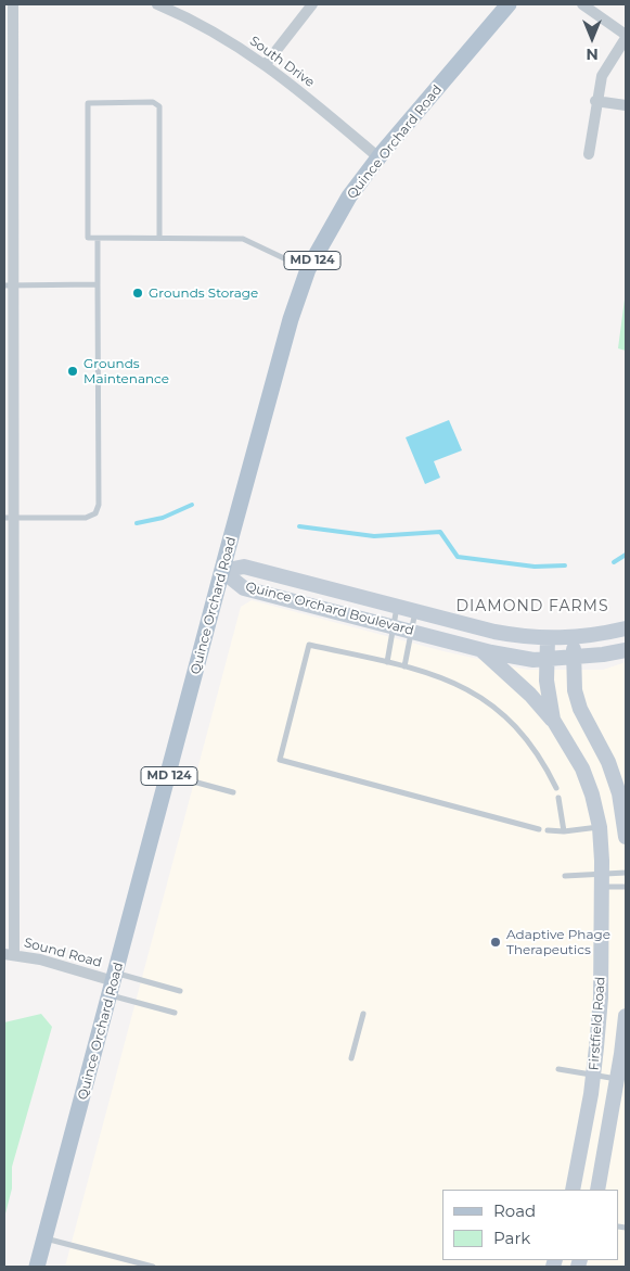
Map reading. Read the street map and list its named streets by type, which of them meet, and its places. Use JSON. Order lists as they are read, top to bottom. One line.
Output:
{"streets":{"main road":["Quince Orchard Road","MD 124"],"street":["South Drive","Quince Orchard Boulevard","Sound Road","Firstfield Road"]},"crossings":[["South Drive","Quince Orchard Road"],["Quince Orchard Road","Quince Orchard Boulevard"],["Quince Orchard Road","Sound Road"],["Quince Orchard Boulevard","Firstfield Road"]],"districts":["DIAMOND FARMS"],"places":["Grounds Storage","Grounds Maintenance","Adaptive Phage Therapeutics"],"legend":["Road","Park"],"north":"bottom"}
